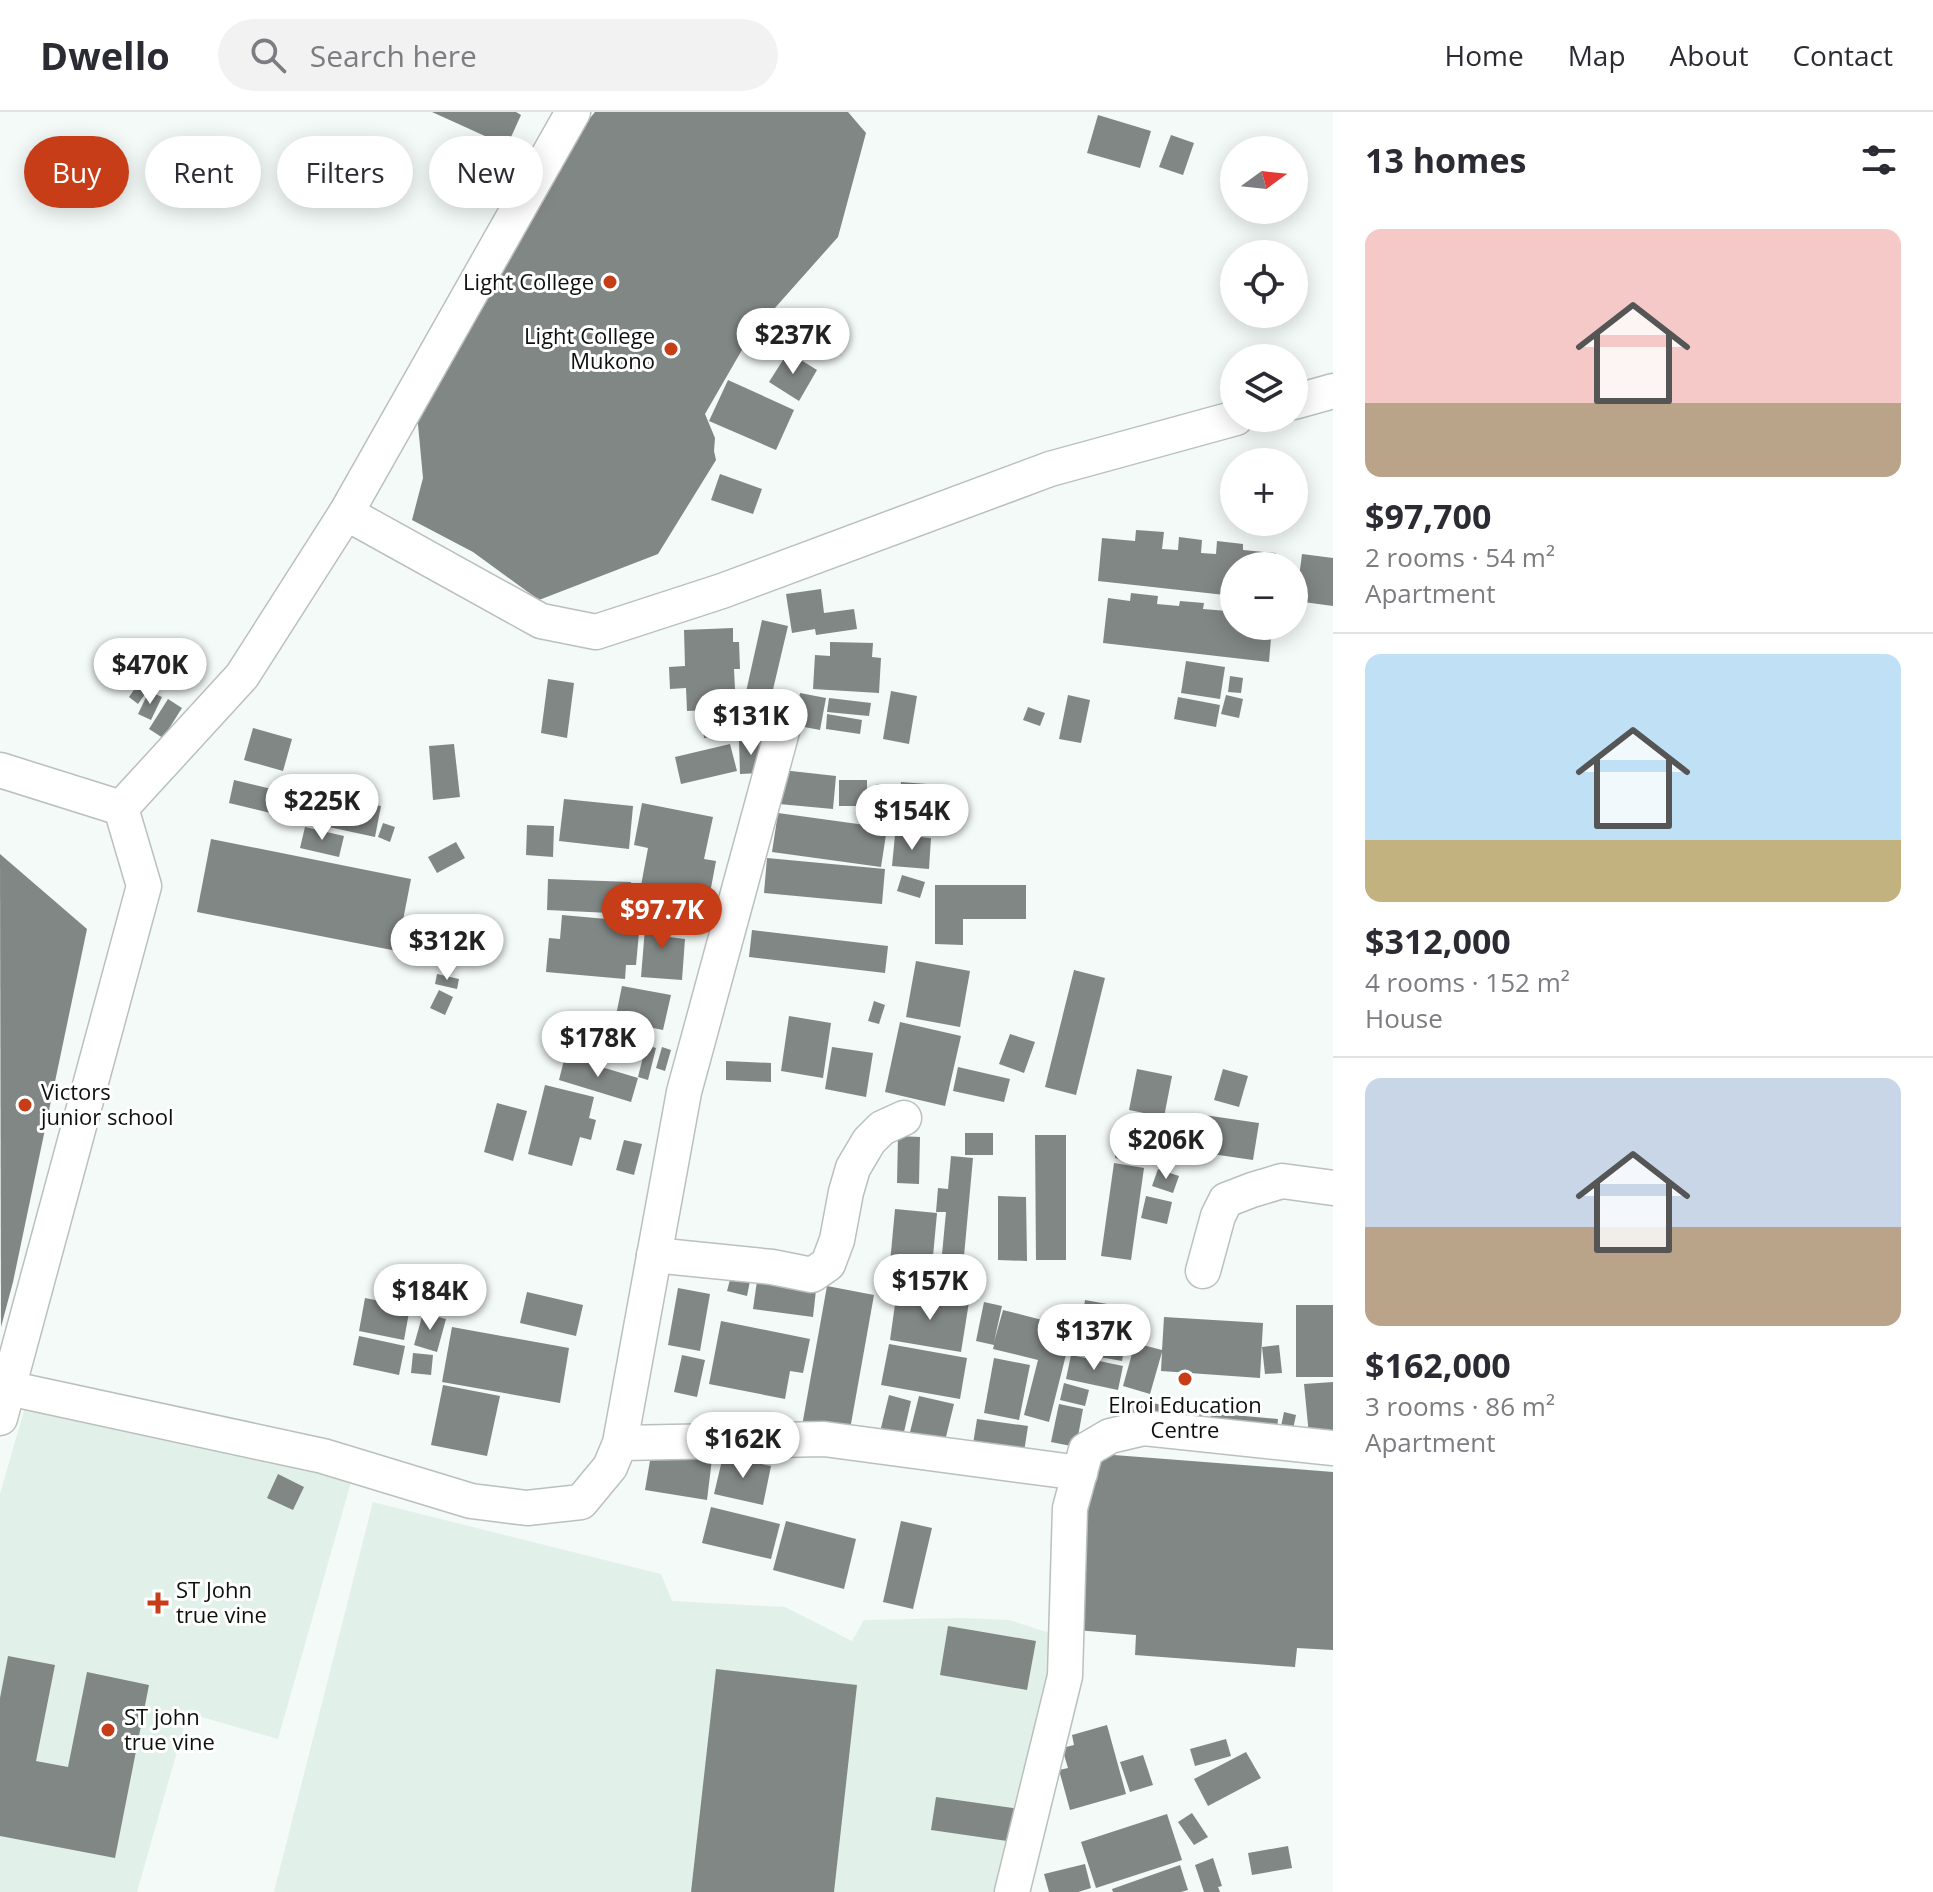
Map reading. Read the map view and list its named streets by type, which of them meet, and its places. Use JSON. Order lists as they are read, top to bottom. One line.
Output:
{"places":{"other":["Light College","Light College Mukono","Victors junior school","Elroi Education Centre","ST john true vine"],"health":["ST John true vine"]},"north":"right","page":{"header":"Dwello","search":"Search here","nav":["Home","Map","About","Contact"],"heading":"13 homes","map_buttons":["+","−"],"chip":["Buy","Rent","Filters","New"],"list":[{"name":"$97,700","note":"2 rooms · 54 m² · Apartment"},{"name":"$312,000","note":"4 rooms · 152 m² · House"},{"name":"$162,000","note":"3 rooms · 86 m² · Apartment"}],"price":["$237K","$470K","$131K","$225K","$154K","$97.7K","$312K","$178K","$206K","$157K","$184K","$137K","$162K"]}}
